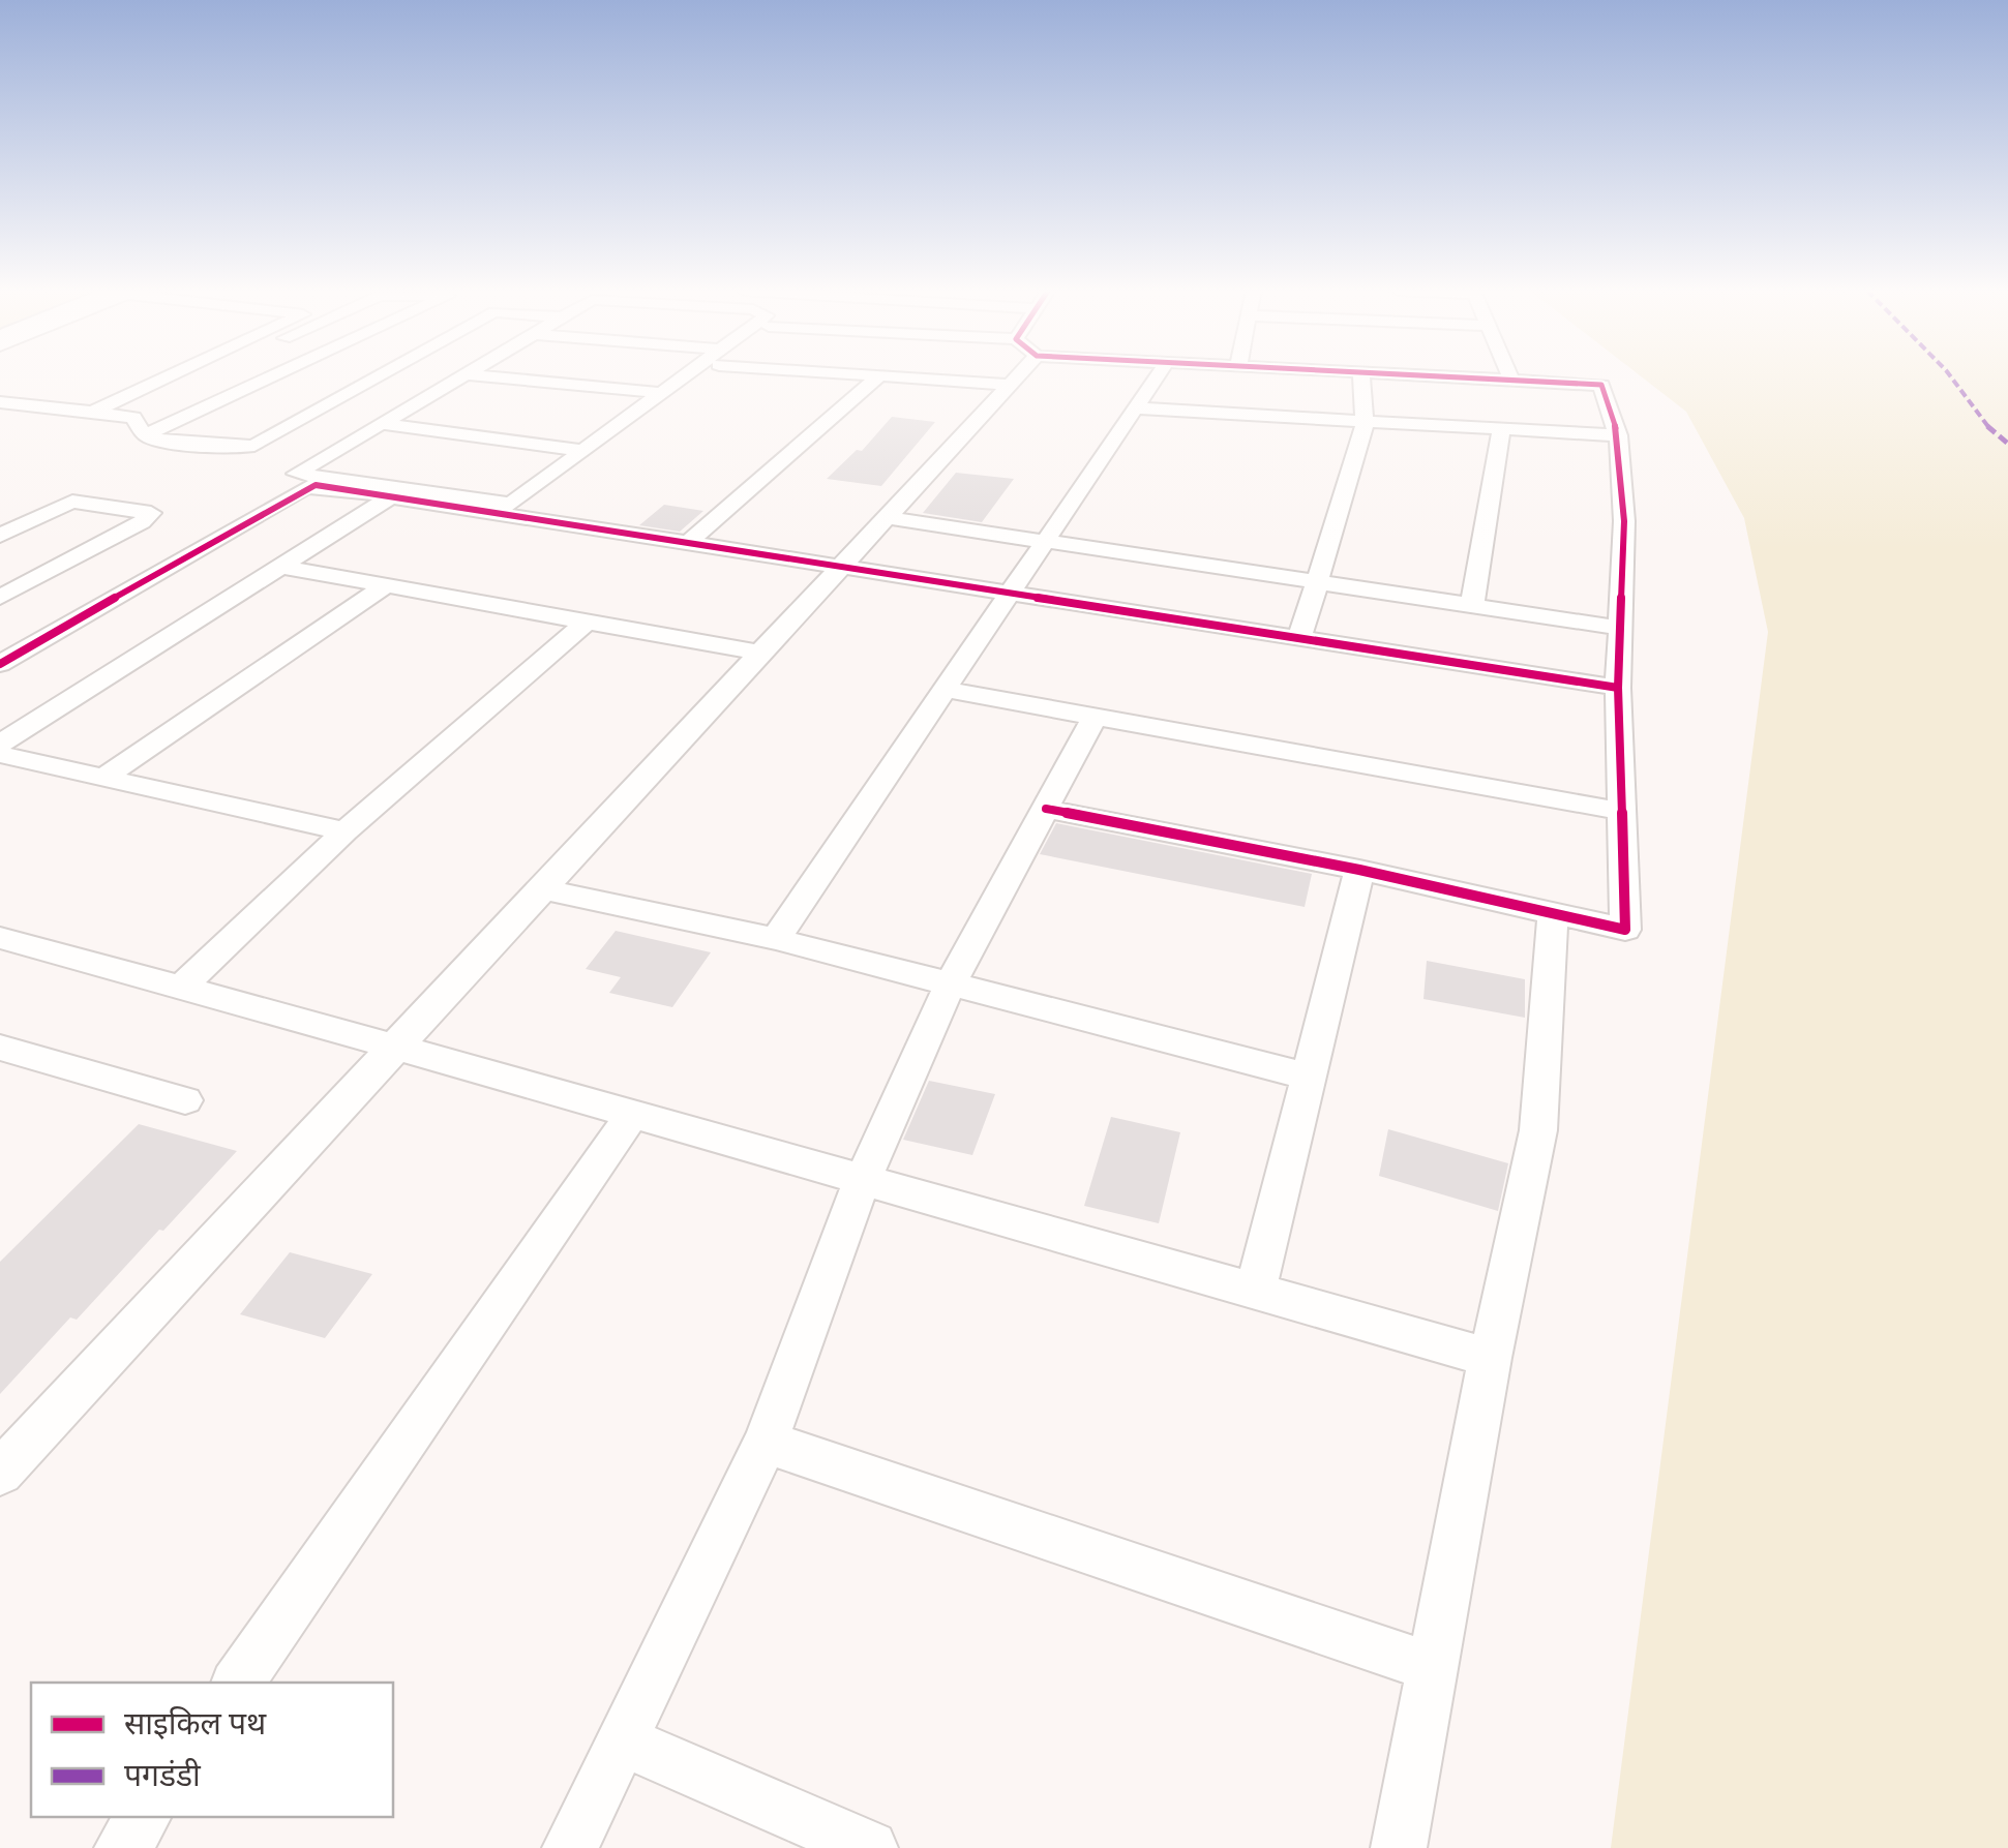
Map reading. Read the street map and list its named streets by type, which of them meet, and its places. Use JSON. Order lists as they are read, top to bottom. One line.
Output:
{"legend":["साइकिल पथ","पगडंडी"]}
